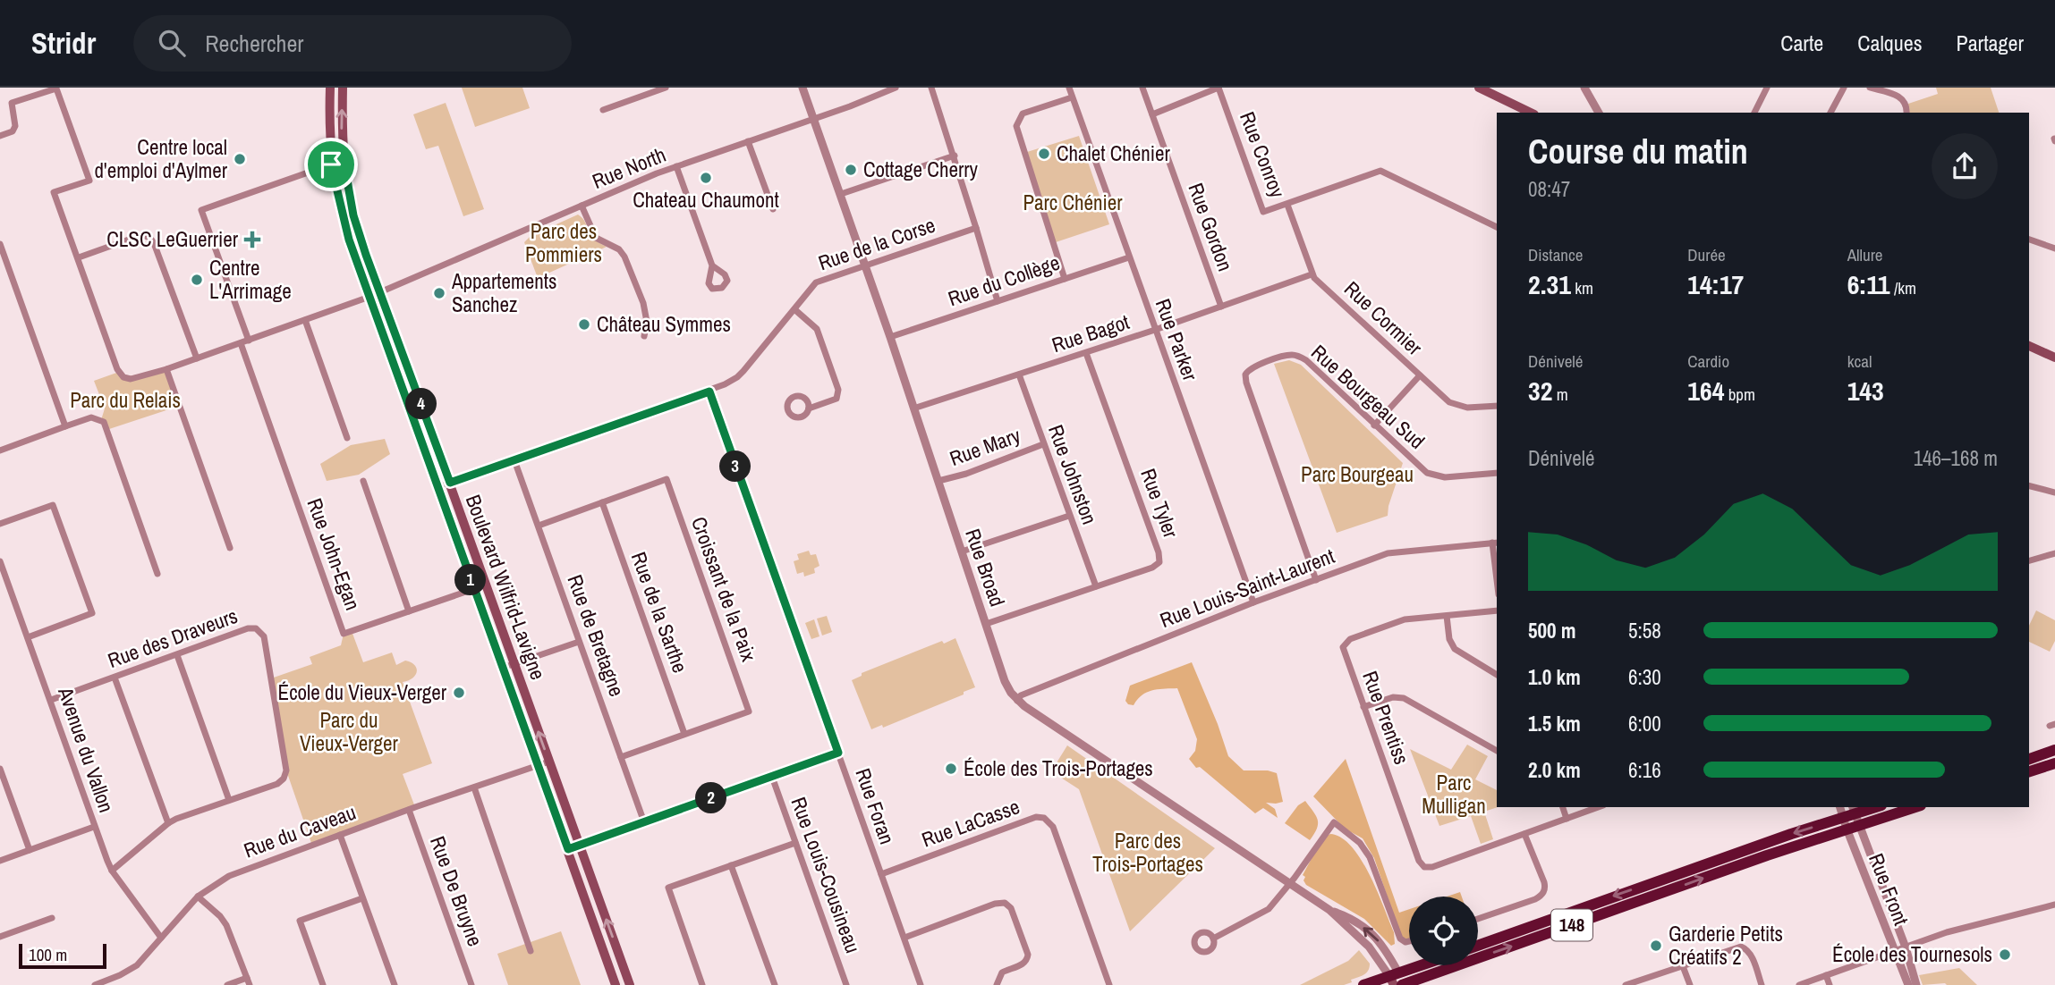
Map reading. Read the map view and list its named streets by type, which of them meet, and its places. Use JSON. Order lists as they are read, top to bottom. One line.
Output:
{"streets":{"highway":["148"],"main road":["Boulevard Wilfrid-Lavigne"],"street":["Rue Conroy","Rue North","Rue Gordon","Rue de la Corse","Rue du Collège","Rue Cormier","Rue Bagot","Rue Parker","Rue Bourgeau Sud","Rue Mary","Rue Johnston","Rue Tyler","Rue John-Egan","Rue Broad","Rue Louis-Saint-Laurent","Croissant de la Paix","Rue de la Sarthe","Rue de Bretagne","Rue des Draveurs","Rue Prentiss","Avenue du Vallon","Rue Foran","Rue LaCasse","Rue du Caveau","Rue Louis-Cousineau","Rue Front","Rue De Bruyne"]},"crossings":[["Rue Conroy","Rue Gordon"],["Rue Conroy","Rue Cormier"],["Rue North","Rue Broad"],["Rue North","Boulevard Wilfrid-Lavigne"],["Rue Gordon","Rue Bagot"],["Rue de la Corse","Rue Broad"],["Rue de la Corse","Boulevard Wilfrid-Lavigne"],["Rue de la Corse","Rue de Bretagne"],["Rue de la Corse","Rue Foran"],["Rue du Collège","Rue Parker"],["Rue du Collège","Rue Broad"],["Rue Cormier","Rue Bagot"],["Rue Bagot","Rue Parker"],["Rue Bagot","Rue Johnston"],["Rue Bagot","Rue Tyler"],["Rue Bagot","Rue Broad"],["Rue Parker","Rue Louis-Saint-Laurent"],["Rue Bourgeau Sud","Rue Louis-Saint-Laurent"],["Rue Mary","Rue Johnston"],["Rue Mary","Rue Broad"],["Rue Johnston","Rue Tyler"],["Rue Tyler","Rue Broad"],["Rue John-Egan","Boulevard Wilfrid-Lavigne"],["Rue Broad","Rue Louis-Saint-Laurent"],["Boulevard Wilfrid-Lavigne","Rue du Caveau"],["Croissant de la Paix","Rue de la Sarthe"],["Croissant de la Paix","Rue de Bretagne"],["Rue des Draveurs","Avenue du Vallon"],["Avenue du Vallon","Rue du Caveau"],["Rue Foran","Rue LaCasse"],["Rue du Caveau","Rue De Bruyne"],["Rue Front","148"]],"parks":["Parc Chénier","Parc des Pommiers","Parc du Relais","Parc Bourgeau","Parc du Vieux-Verger","Parc Mulligan","Parc des Trois-Portages"],"places":{"other":["Chalet Chénier","Centre local d'emploi d'Aylmer","Cottage Cherry","Chateau Chaumont","Centre L'Arrimage","Appartements Sanchez","Château Symmes","École du Vieux-Verger","École des Trois-Portages","Garderie Petits Créatifs 2","École des Tournesols"],"health":["CLSC LeGuerrier"]},"scale_bar":"100 m","page":{"header":"Stridr","search":"Rechercher","nav":["Carte","Calques","Partager"],"heading":["Course du matin","08:47"],"stats":[["Distance","2.31 km"],["Durée","14:17"],["Allure","6:11 /km"],["Dénivelé","32 m"],["Cardio","164 bpm"],["kcal","143"]],"pins":["4","3","1","2"],"chart":["Dénivelé","146–168 m"],"list":[{"name":"500 m","note":"5:58"},{"name":"1.0 km","note":"6:30"},{"name":"1.5 km","note":"6:00"},{"name":"2.0 km","note":"6:16"}],"scale":"100 m"}}
